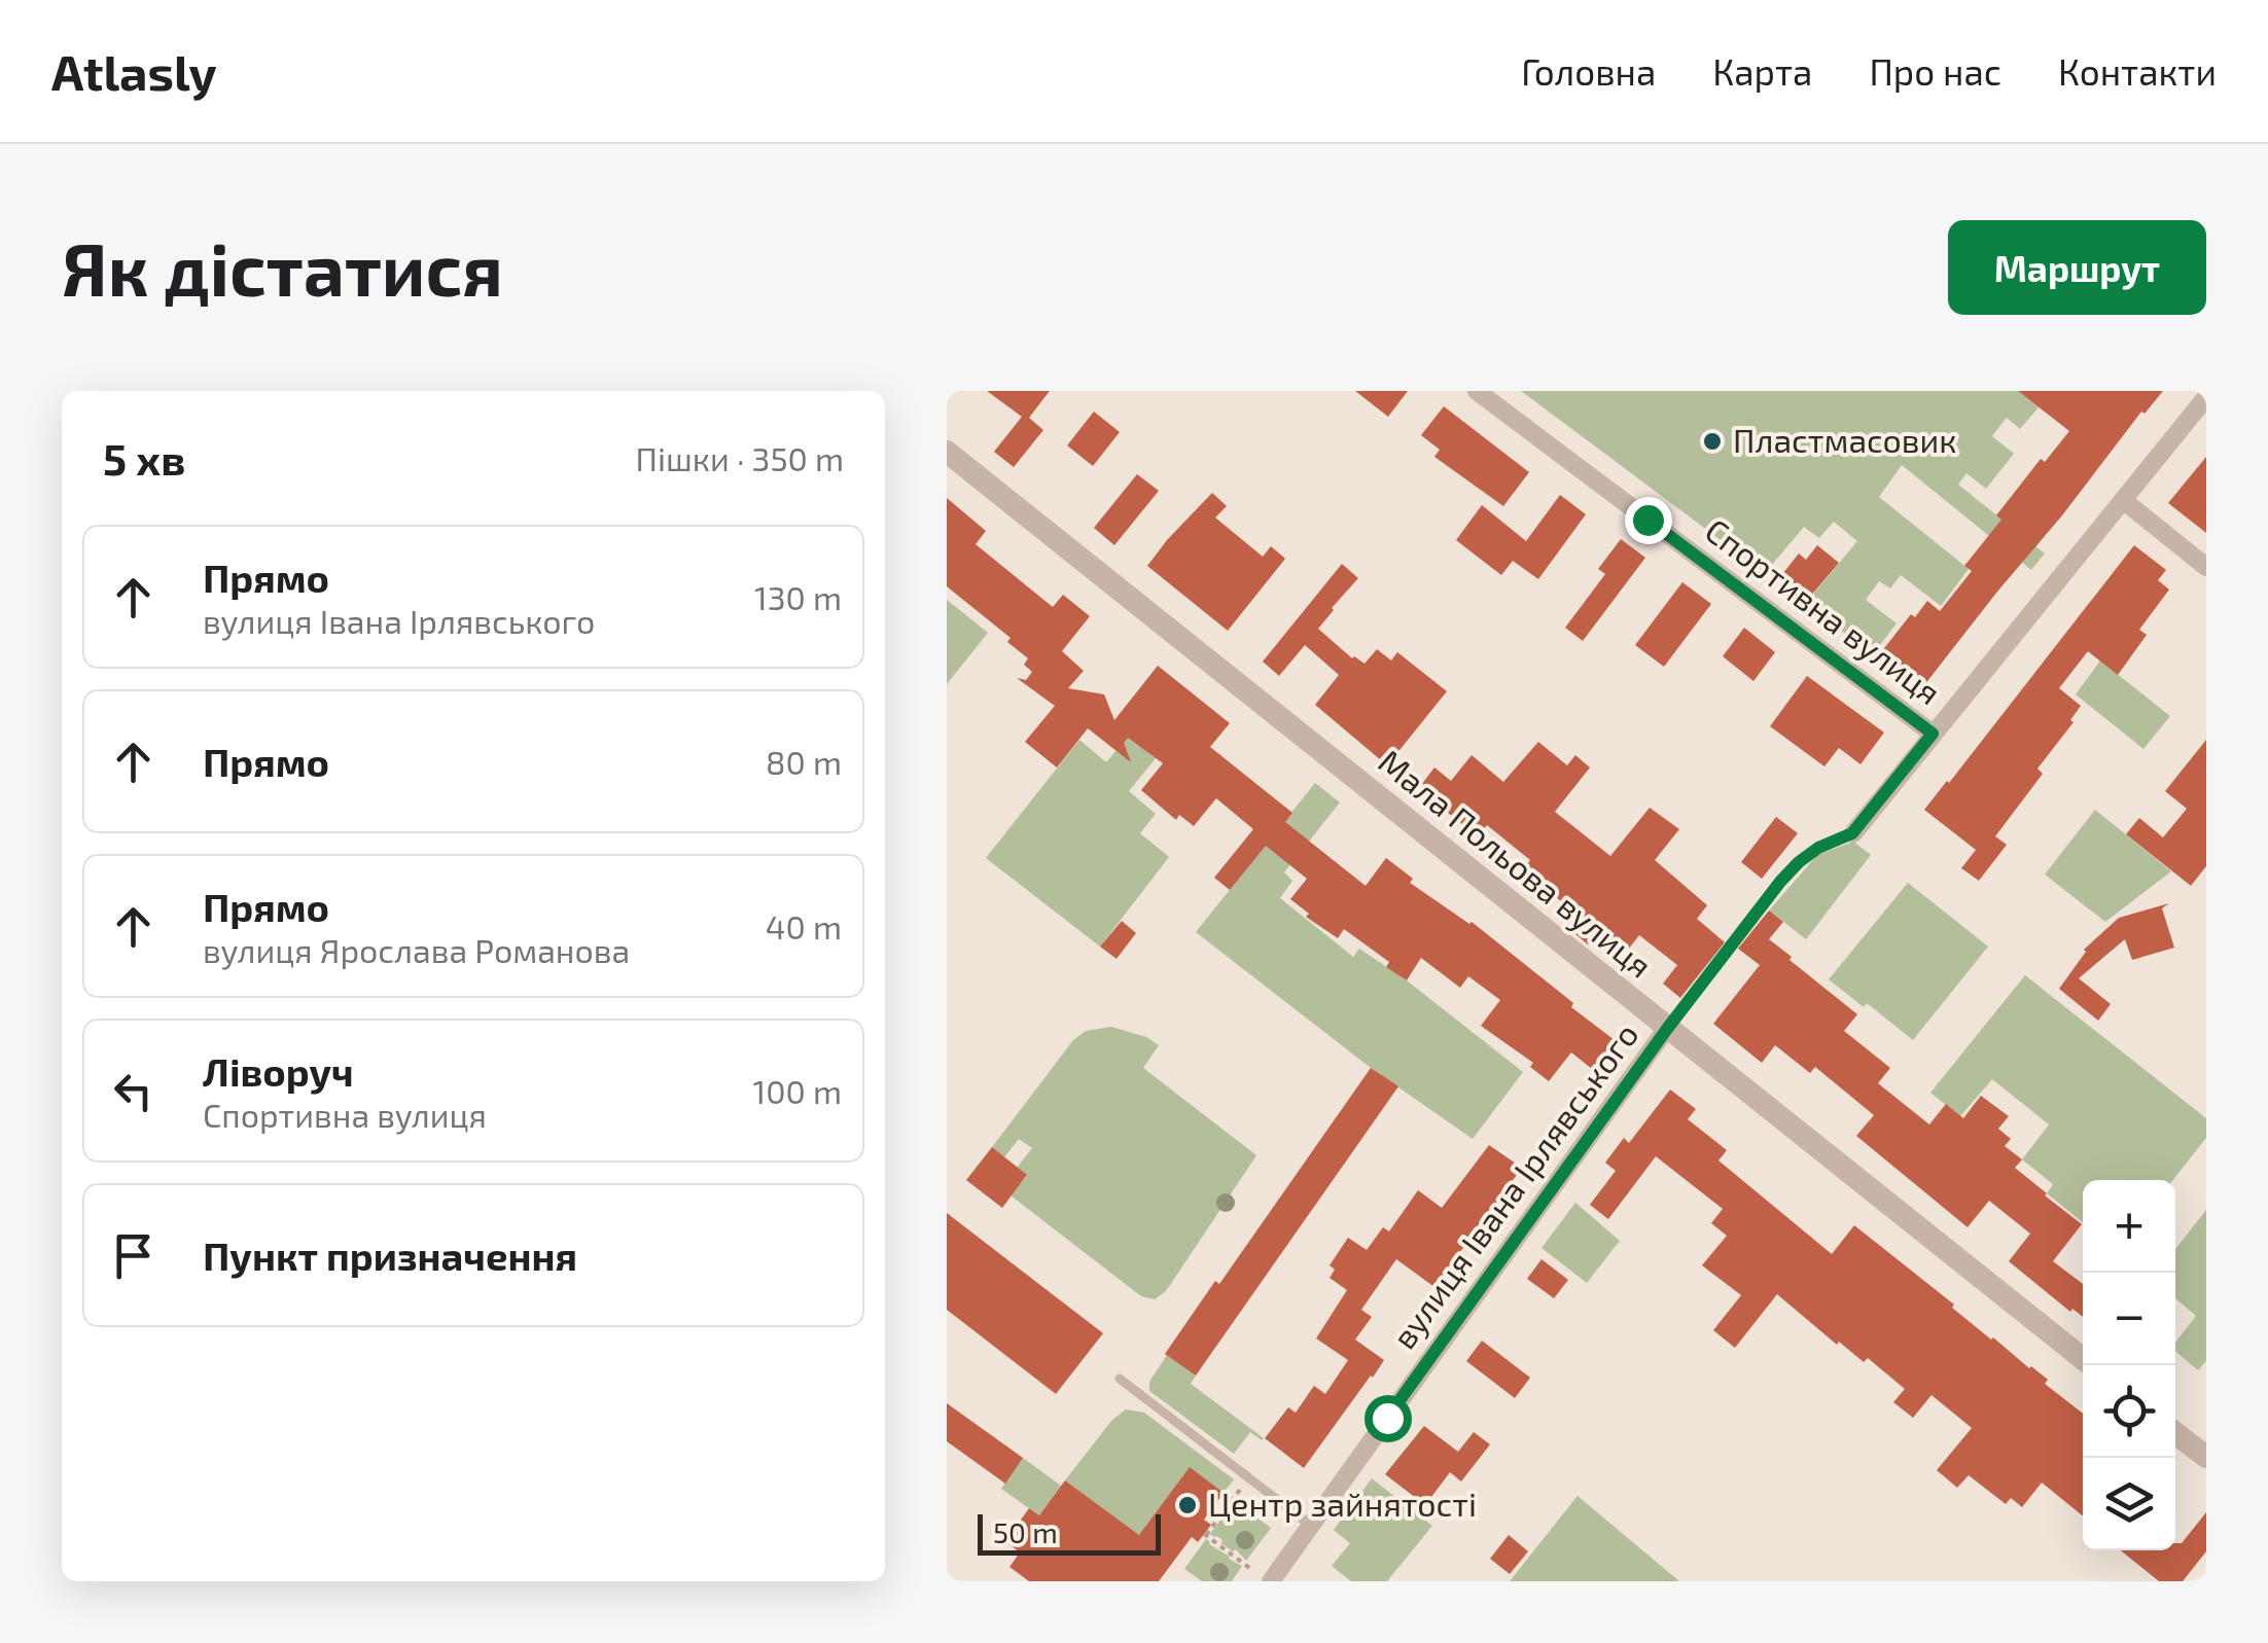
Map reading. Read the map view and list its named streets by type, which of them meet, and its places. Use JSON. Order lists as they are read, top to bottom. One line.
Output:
{"streets":{"street":["Спортивна вулиця","Мала Польова вулиця","вулиця Івана Ірлявського"]},"crossings":[["Мала Польова вулиця","вулиця Івана Ірлявського"]],"places":["Пластмасовик","Центр зайнятості"],"scale_bar":"50 m","page":{"header":"Atlasly","nav":["Головна","Карта","Про нас","Контакти"],"buttons":"Маршрут","title":"Як дістатися","heading":["5 хв","Пішки · 350 m"],"list":[["Прямо","вулиця Івана Ірлявського","130 m"],["Прямо","80 m"],["Прямо","вулиця Ярослава Романова","40 m"],["Ліворуч","Спортивна вулиця","100 m"],"Пункт призначення"],"map_buttons":["+","−"],"scale":"50 m"}}
